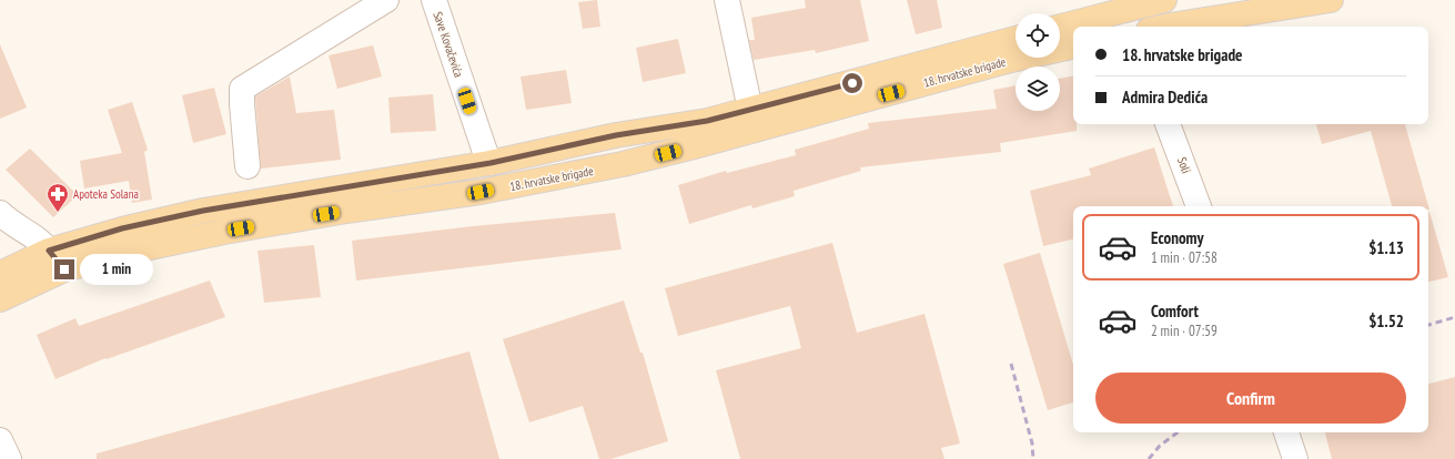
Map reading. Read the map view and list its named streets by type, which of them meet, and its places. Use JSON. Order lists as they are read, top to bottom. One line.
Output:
{"streets":{"main road":["18. hrvatske brigade"],"street":["Save Kovačevića","Soli"]},"crossings":[["Save Kovačevića","18. hrvatske brigade"]],"places":{"pharmacy":["Apoteka Solana"]},"page":{"banner":["18. hrvatske brigade","Admira Dedića"],"list":[{"name":"Economy","note":"1 min · 07:58","value":"$1.13"},{"name":"Comfort","note":"2 min · 07:59","value":"$1.52"}],"bubble":"1 min","buttons":"Confirm"}}
